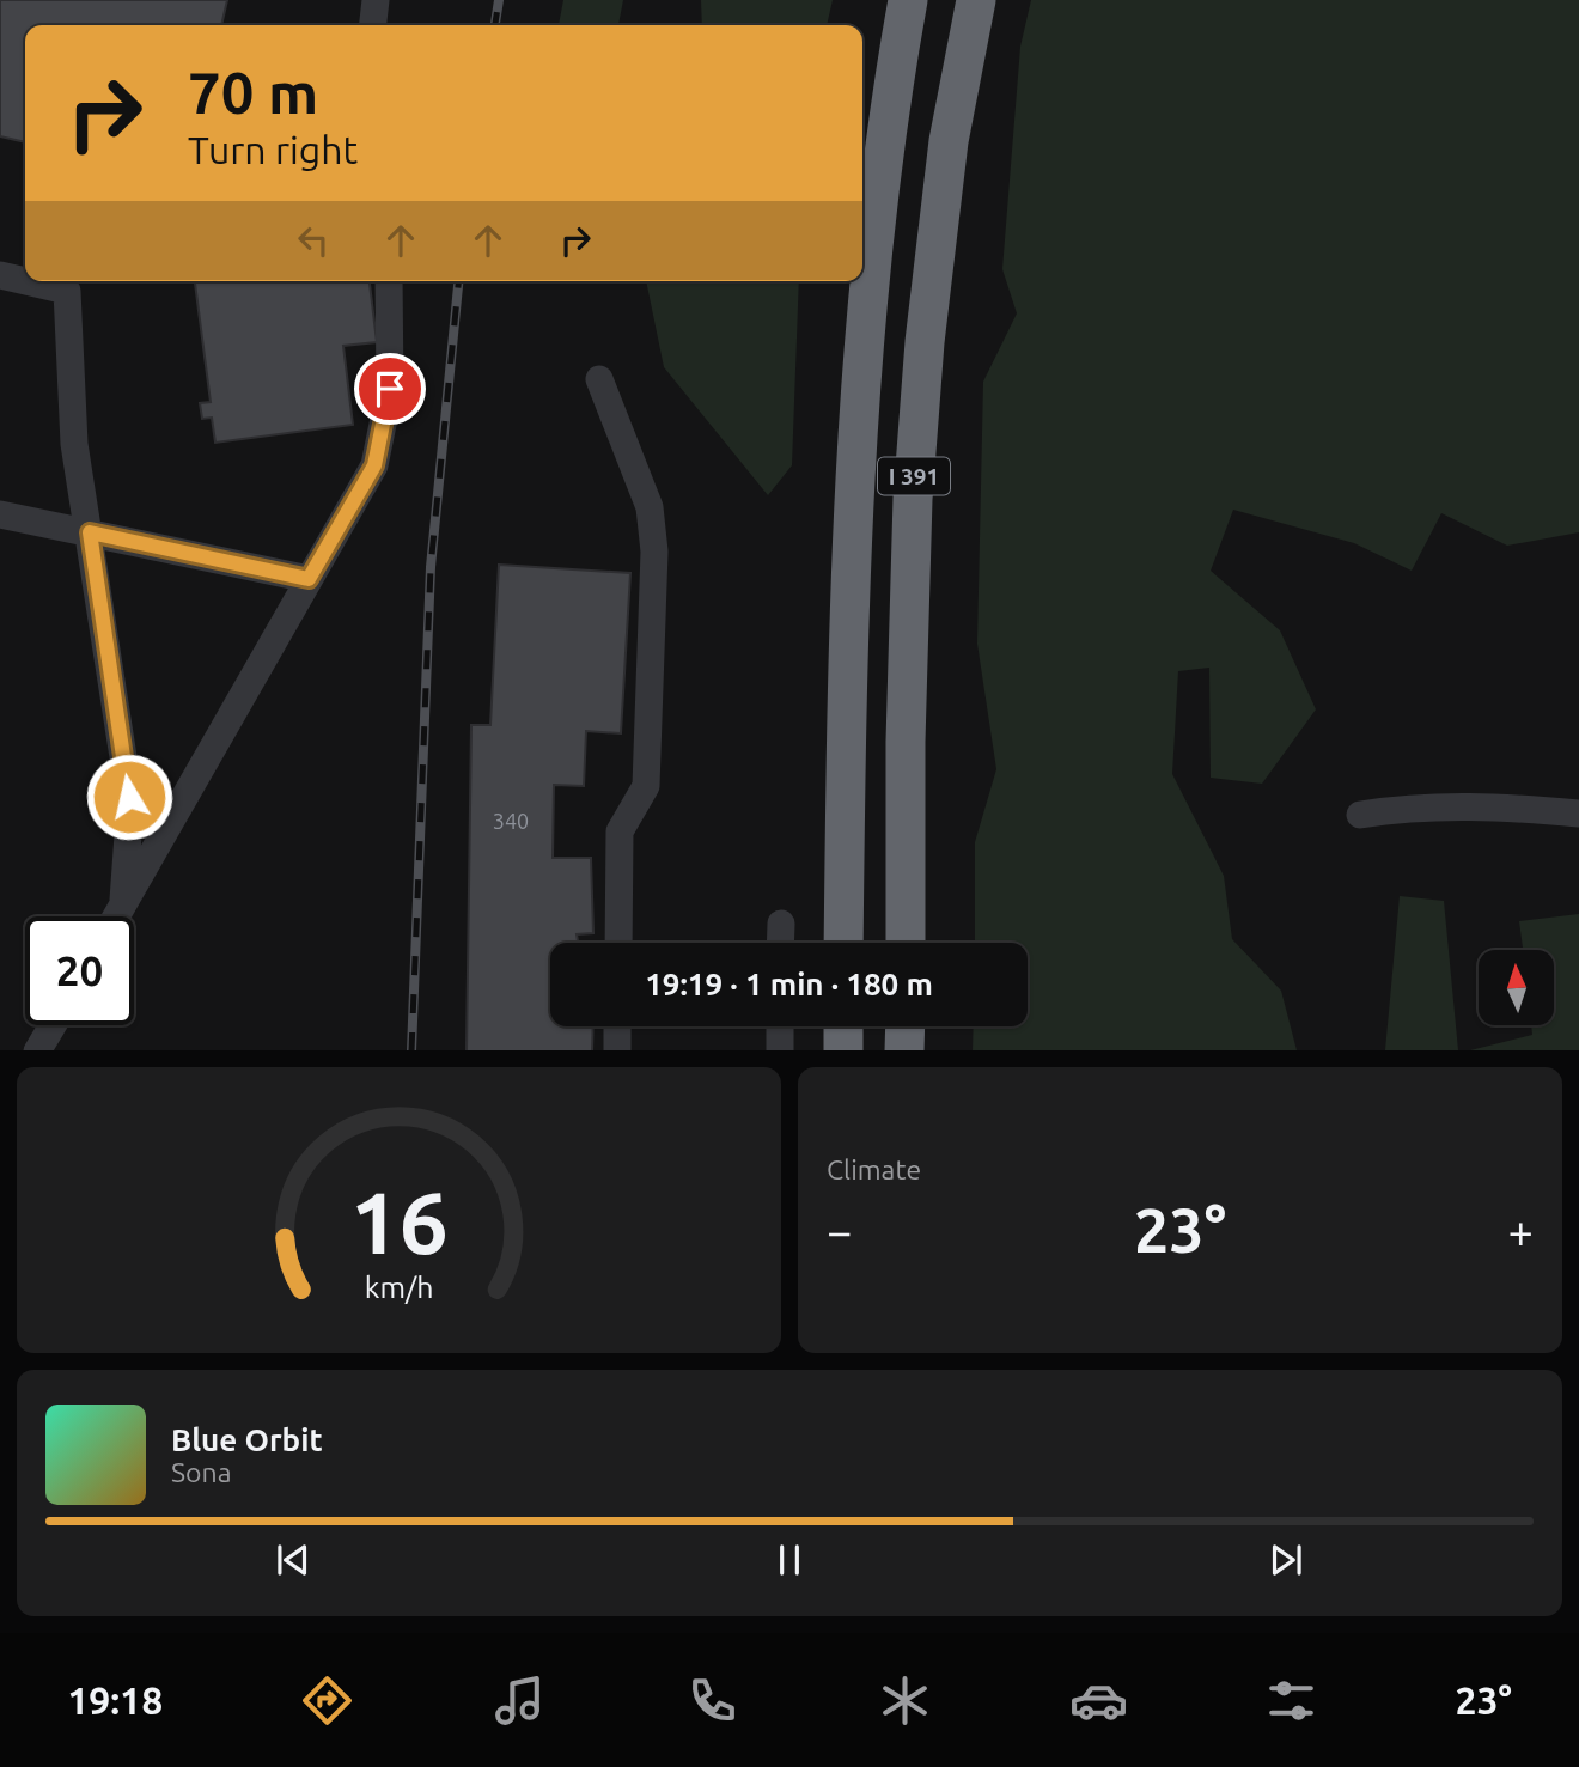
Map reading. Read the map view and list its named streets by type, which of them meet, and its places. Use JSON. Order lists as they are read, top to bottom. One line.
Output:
{"streets":{"highway":["I 391"]},"house_numbers":["340"],"north":"top","page":{"turn":["70 m","Turn right"],"limit":"20","trip":"19:19 · 1 min · 180 m","tile":"Climate","heat":["−","23°","+"],"song":["Blue Orbit","Sona"],"tabs":["19:18","23°"],"gauge":["16","km/h"]}}
